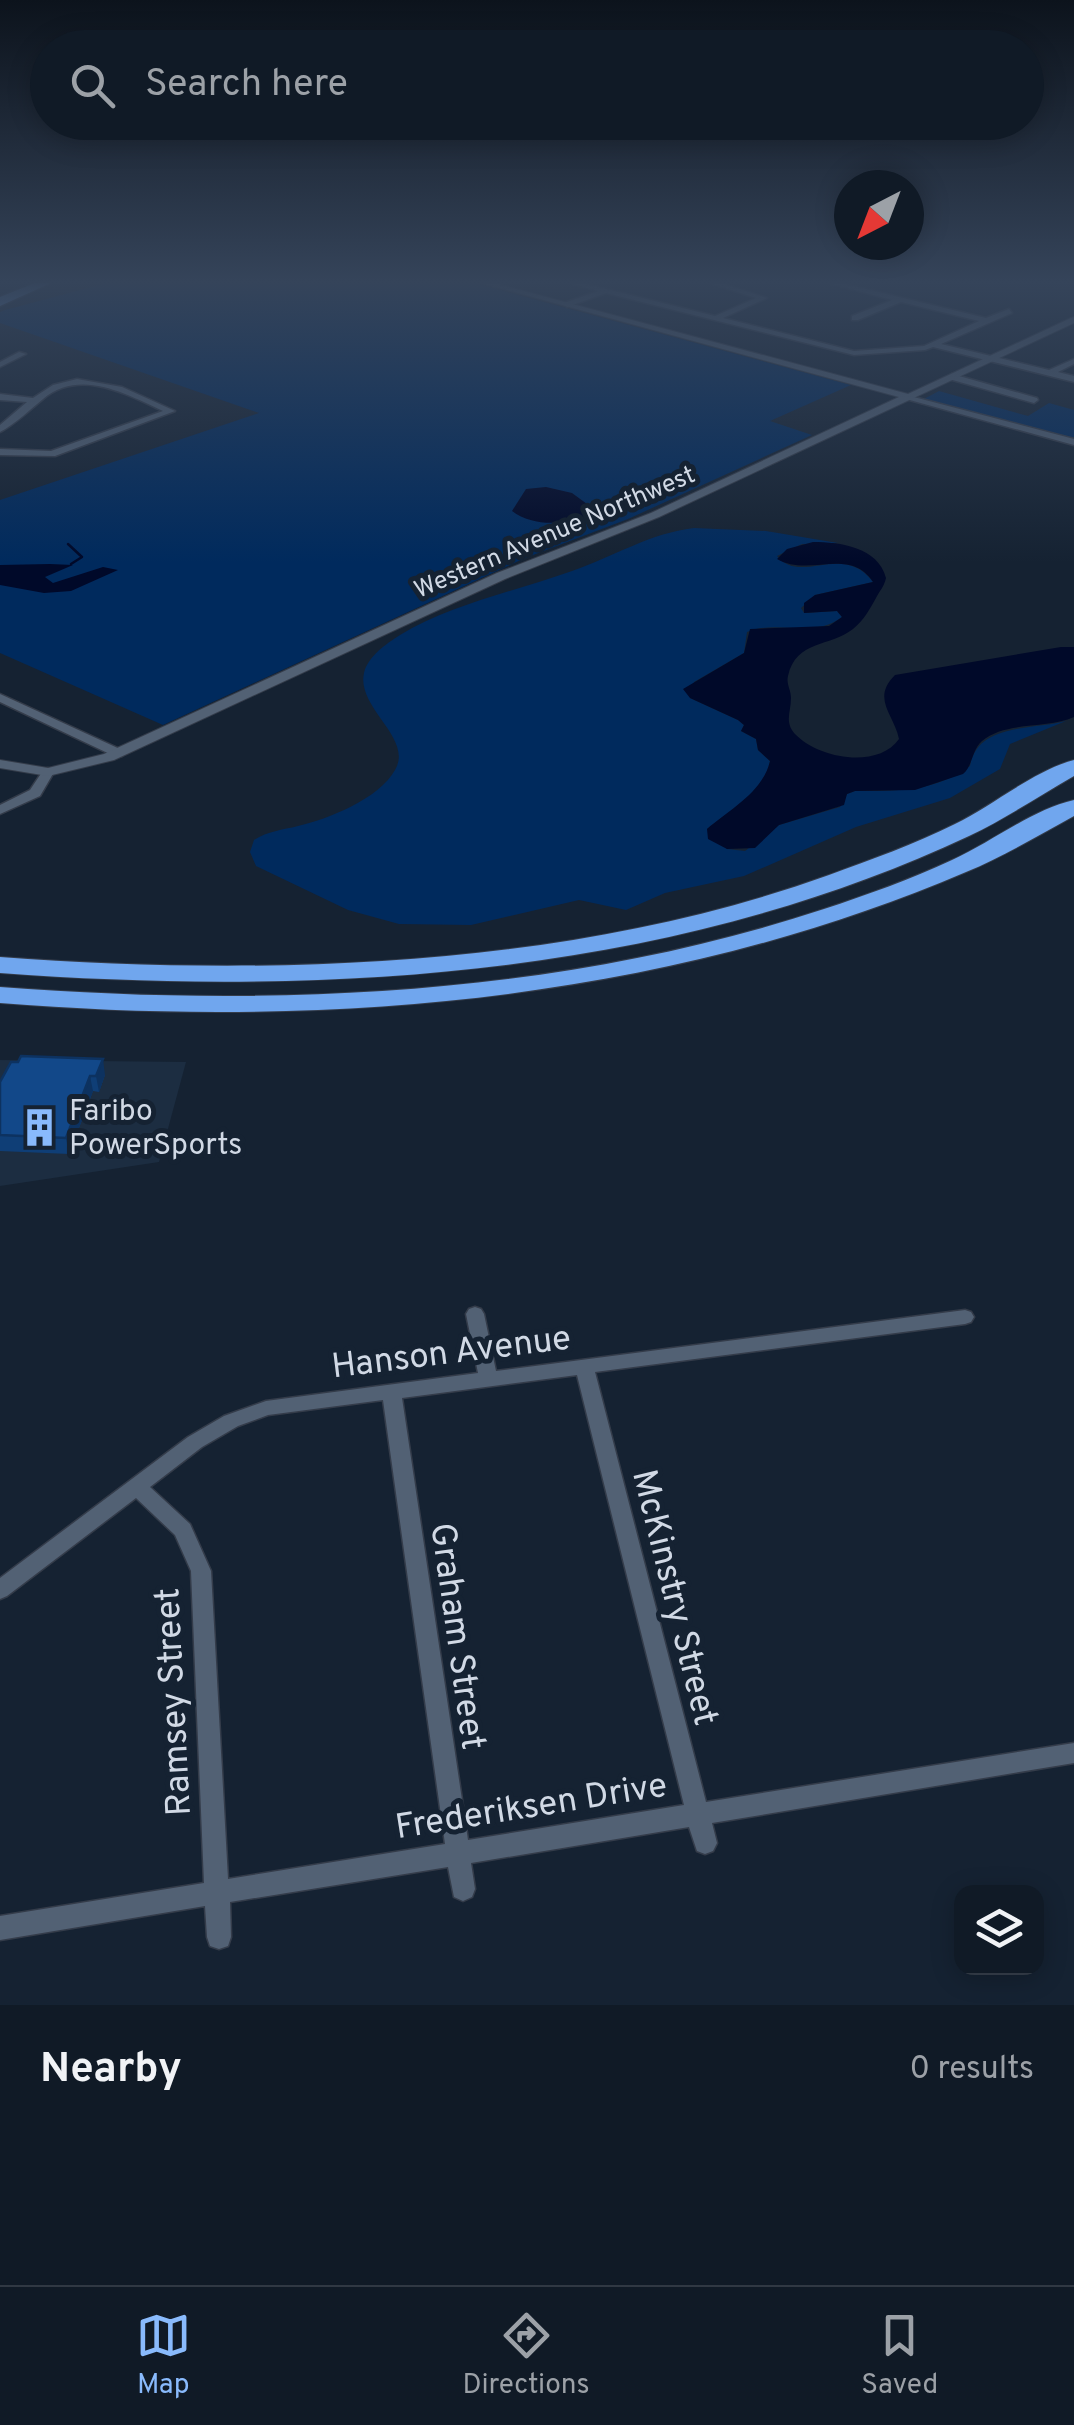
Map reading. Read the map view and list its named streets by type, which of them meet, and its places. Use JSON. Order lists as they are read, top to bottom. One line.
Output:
{"streets":{"street":["Western Avenue Northwest","Hanson Avenue","McKinstry Street","Graham Street","Ramsey Street","Frederiksen Drive"]},"crossings":[["Hanson Avenue","McKinstry Street"],["Hanson Avenue","Graham Street"],["Hanson Avenue","Ramsey Street"],["McKinstry Street","Frederiksen Drive"],["Graham Street","Frederiksen Drive"],["Ramsey Street","Frederiksen Drive"]],"places":{"building":["Faribo PowerSports"]},"north":"bottom left","page":{"search":"Search here","heading":["Nearby","0 results"],"nav":["Map","Directions","Saved"]}}
